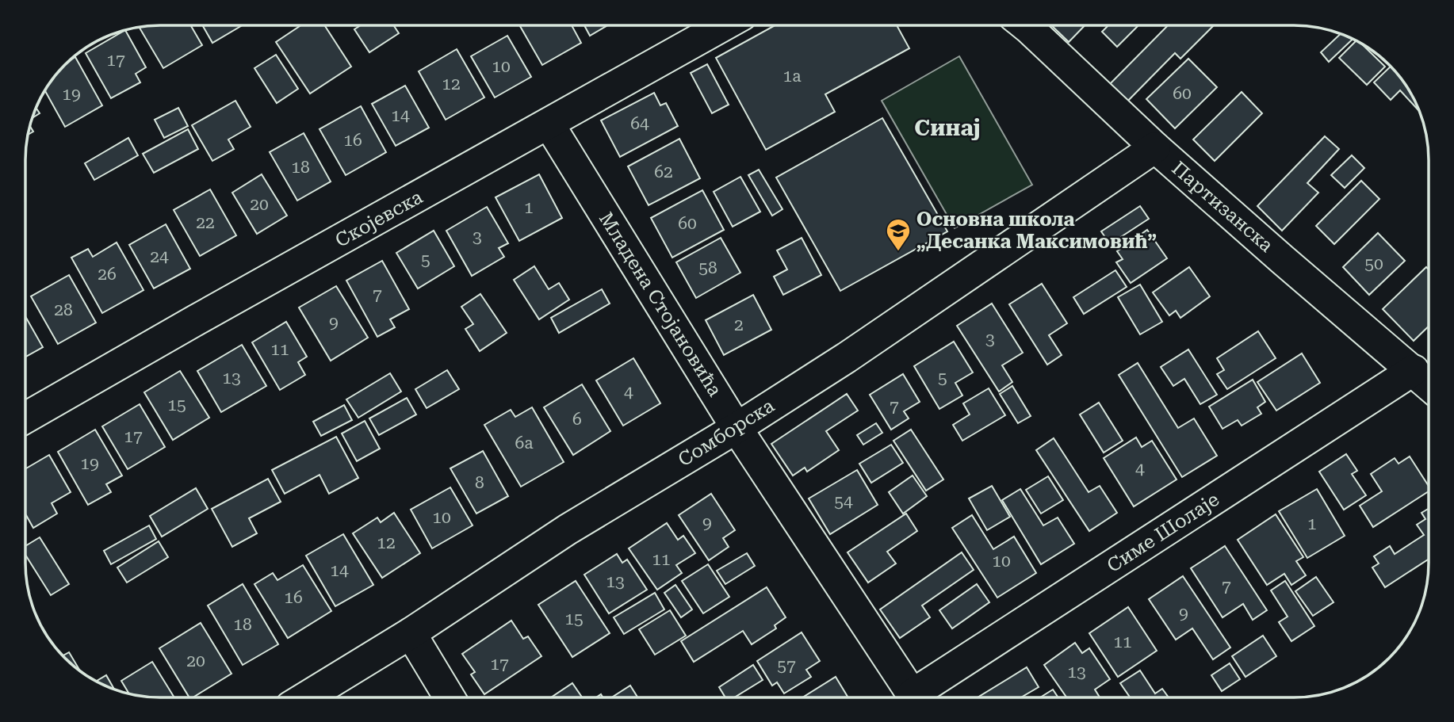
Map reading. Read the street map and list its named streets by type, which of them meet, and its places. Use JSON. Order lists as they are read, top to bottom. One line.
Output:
{"streets":{"street":["Партизанска","Скојевска","Младена Стојановића","Сомборска","Симе Шолаје"]},"crossings":[["Партизанска","Сомборска"],["Партизанска","Симе Шолаје"],["Скојевска","Младена Стојановића"],["Младена Стојановића","Сомборска"]],"districts":["Синај"],"places":{"school or university":["Основна школа „Десанка Максимовић”"]},"house_numbers":["17","10","1a","12","60","19","14","64","16","18","62","20","1","22","60","3","24","5","50","58","26","7","28","9","2","3","11","13","5","4","15","7","6","17","6a","19","4","8","54","10","9","1","12","11","10","14","13","7","16","9","15","18","11","20","17","57","13"]}
